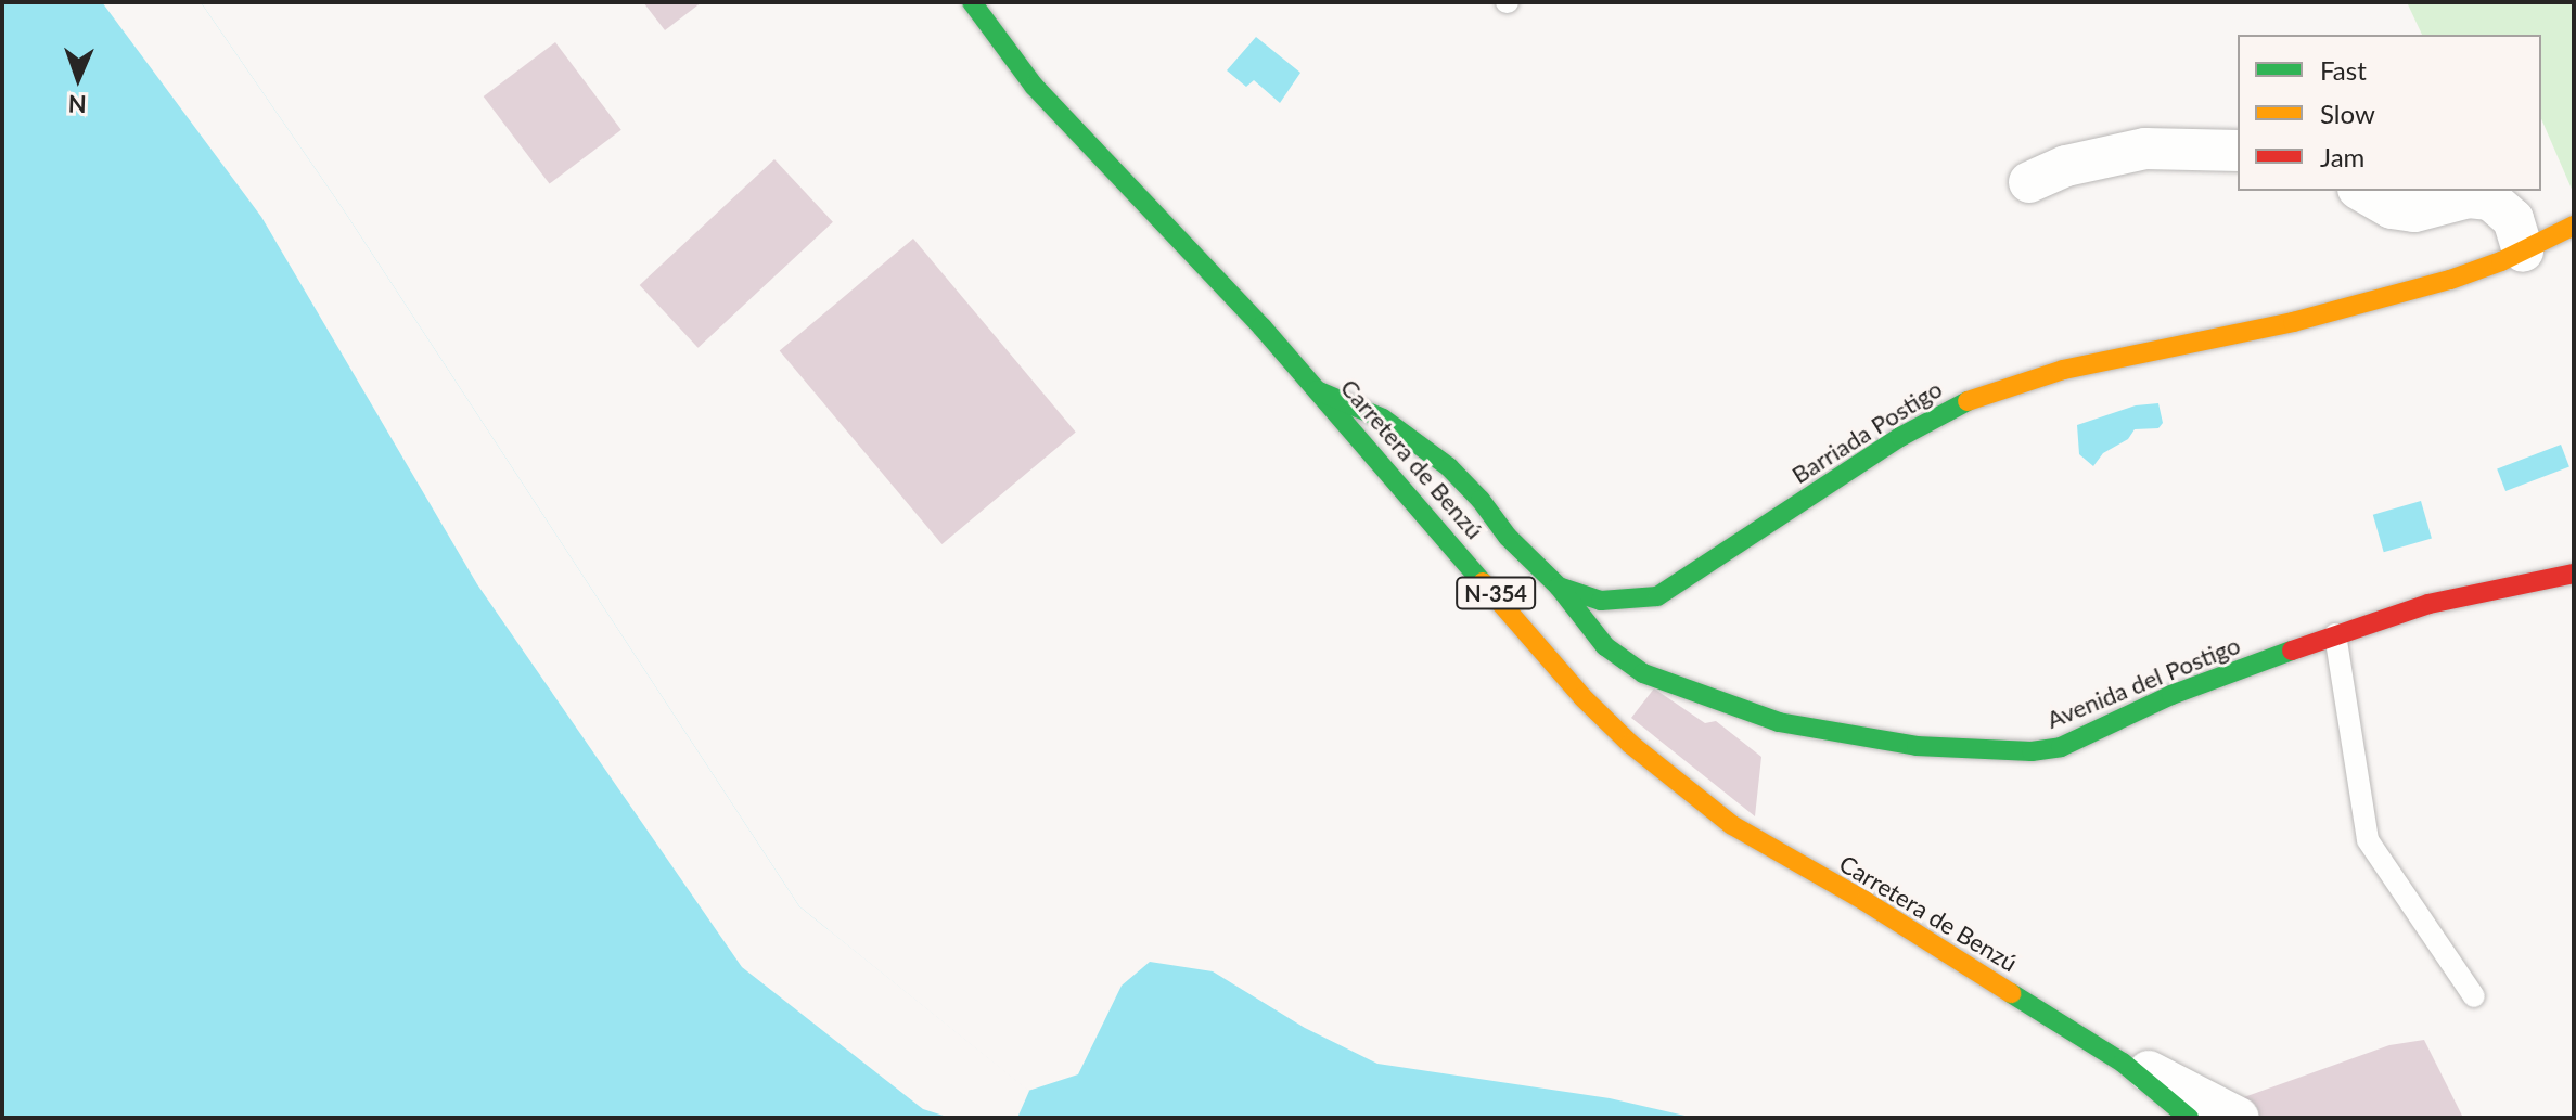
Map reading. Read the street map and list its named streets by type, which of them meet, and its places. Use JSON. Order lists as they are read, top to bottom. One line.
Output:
{"streets":{"main road":["Barriada Postigo","Carretera de Benzú","N-354","Avenida del Postigo"]},"crossings":[["Barriada Postigo","Carretera de Benzú"],["Barriada Postigo","Avenida del Postigo"],["Carretera de Benzú","N-354"]],"legend":["Fast","Slow","Jam"],"north":"bottom"}
